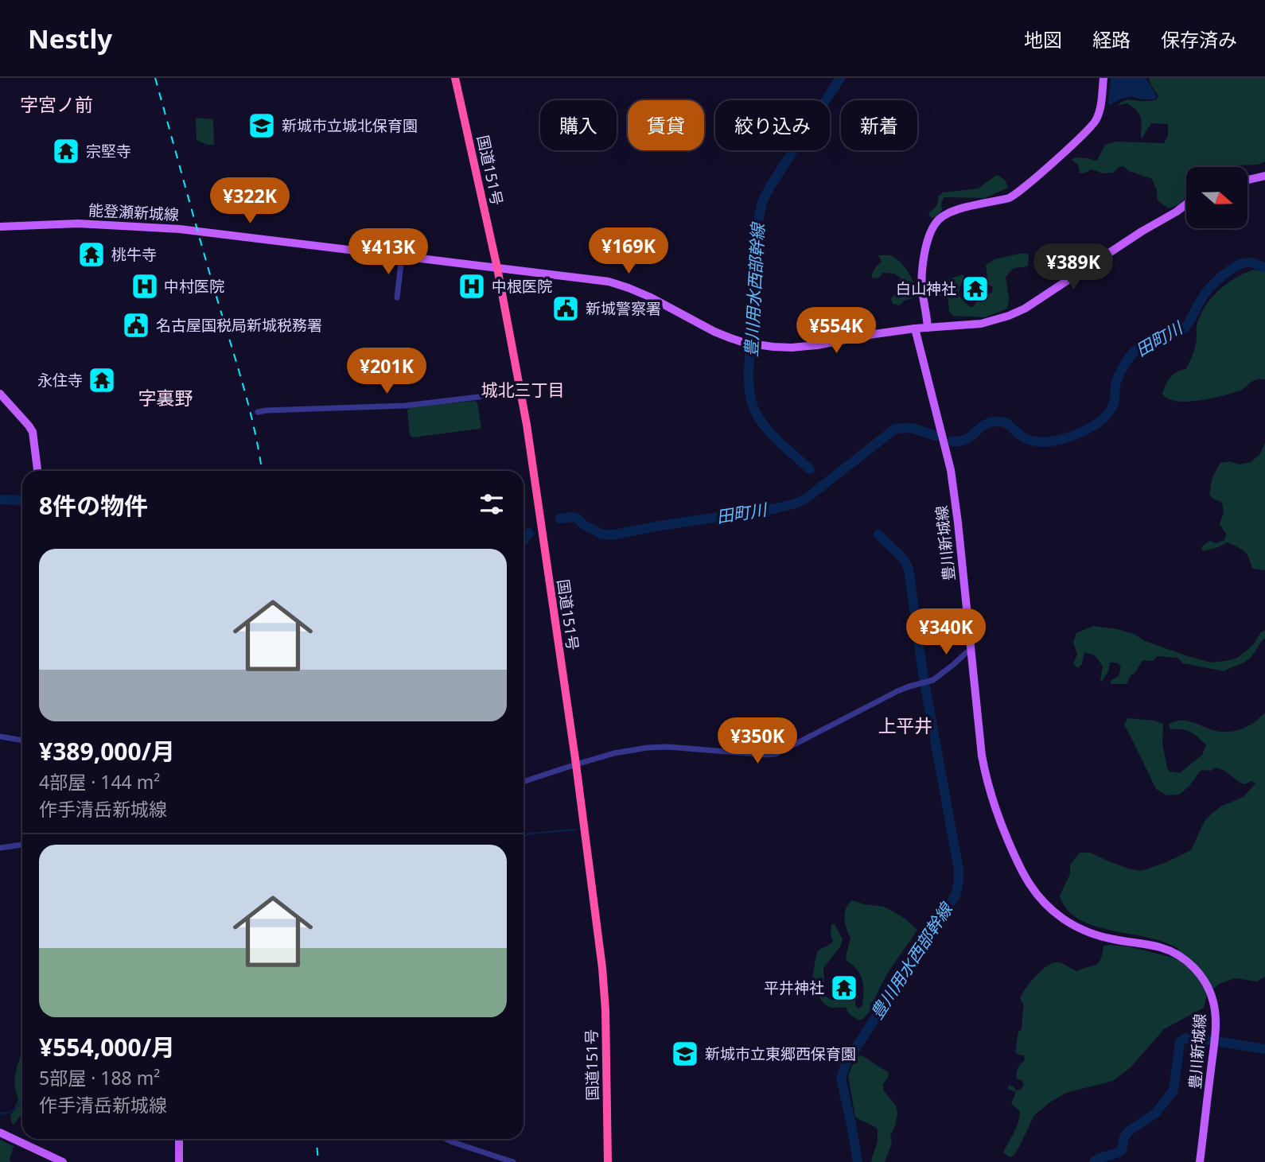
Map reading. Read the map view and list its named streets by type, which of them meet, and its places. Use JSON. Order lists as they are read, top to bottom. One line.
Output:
{"streets":{"highway":["国道151号"],"main road":["能登瀬新城線","豊川新城線"]},"crossings":[["国道151号","能登瀬新城線"],["能登瀬新城線","豊川新城線"]],"districts":["字宮ノ前","城北三丁目","字裏野","上平井"],"water":["豊川用水西部幹線","田町川"],"places":{"school or university":["新城市立城北保育園","新城市立東郷西保育園"],"temple":["宗堅寺","桃牛寺","白山神社","永住寺","平井神社"],"hospital":["中村医院","中根医院"],"public building":["新城警察署","名古屋国税局新城税務署"]},"north":"right","page":{"header":"Nestly","nav":["地図","経路","保存済み"],"chip":["購入","賃貸","絞り込み","新着"],"price":["¥322K","¥169K","¥413K","¥389K","¥554K","¥201K","¥340K","¥350K"],"heading":"8件の物件","list":[{"name":"¥389,000/月","note":"4部屋 · 144 m² · 作手清岳新城線"},{"name":"¥554,000/月","note":"5部屋 · 188 m² · 作手清岳新城線"}]}}
